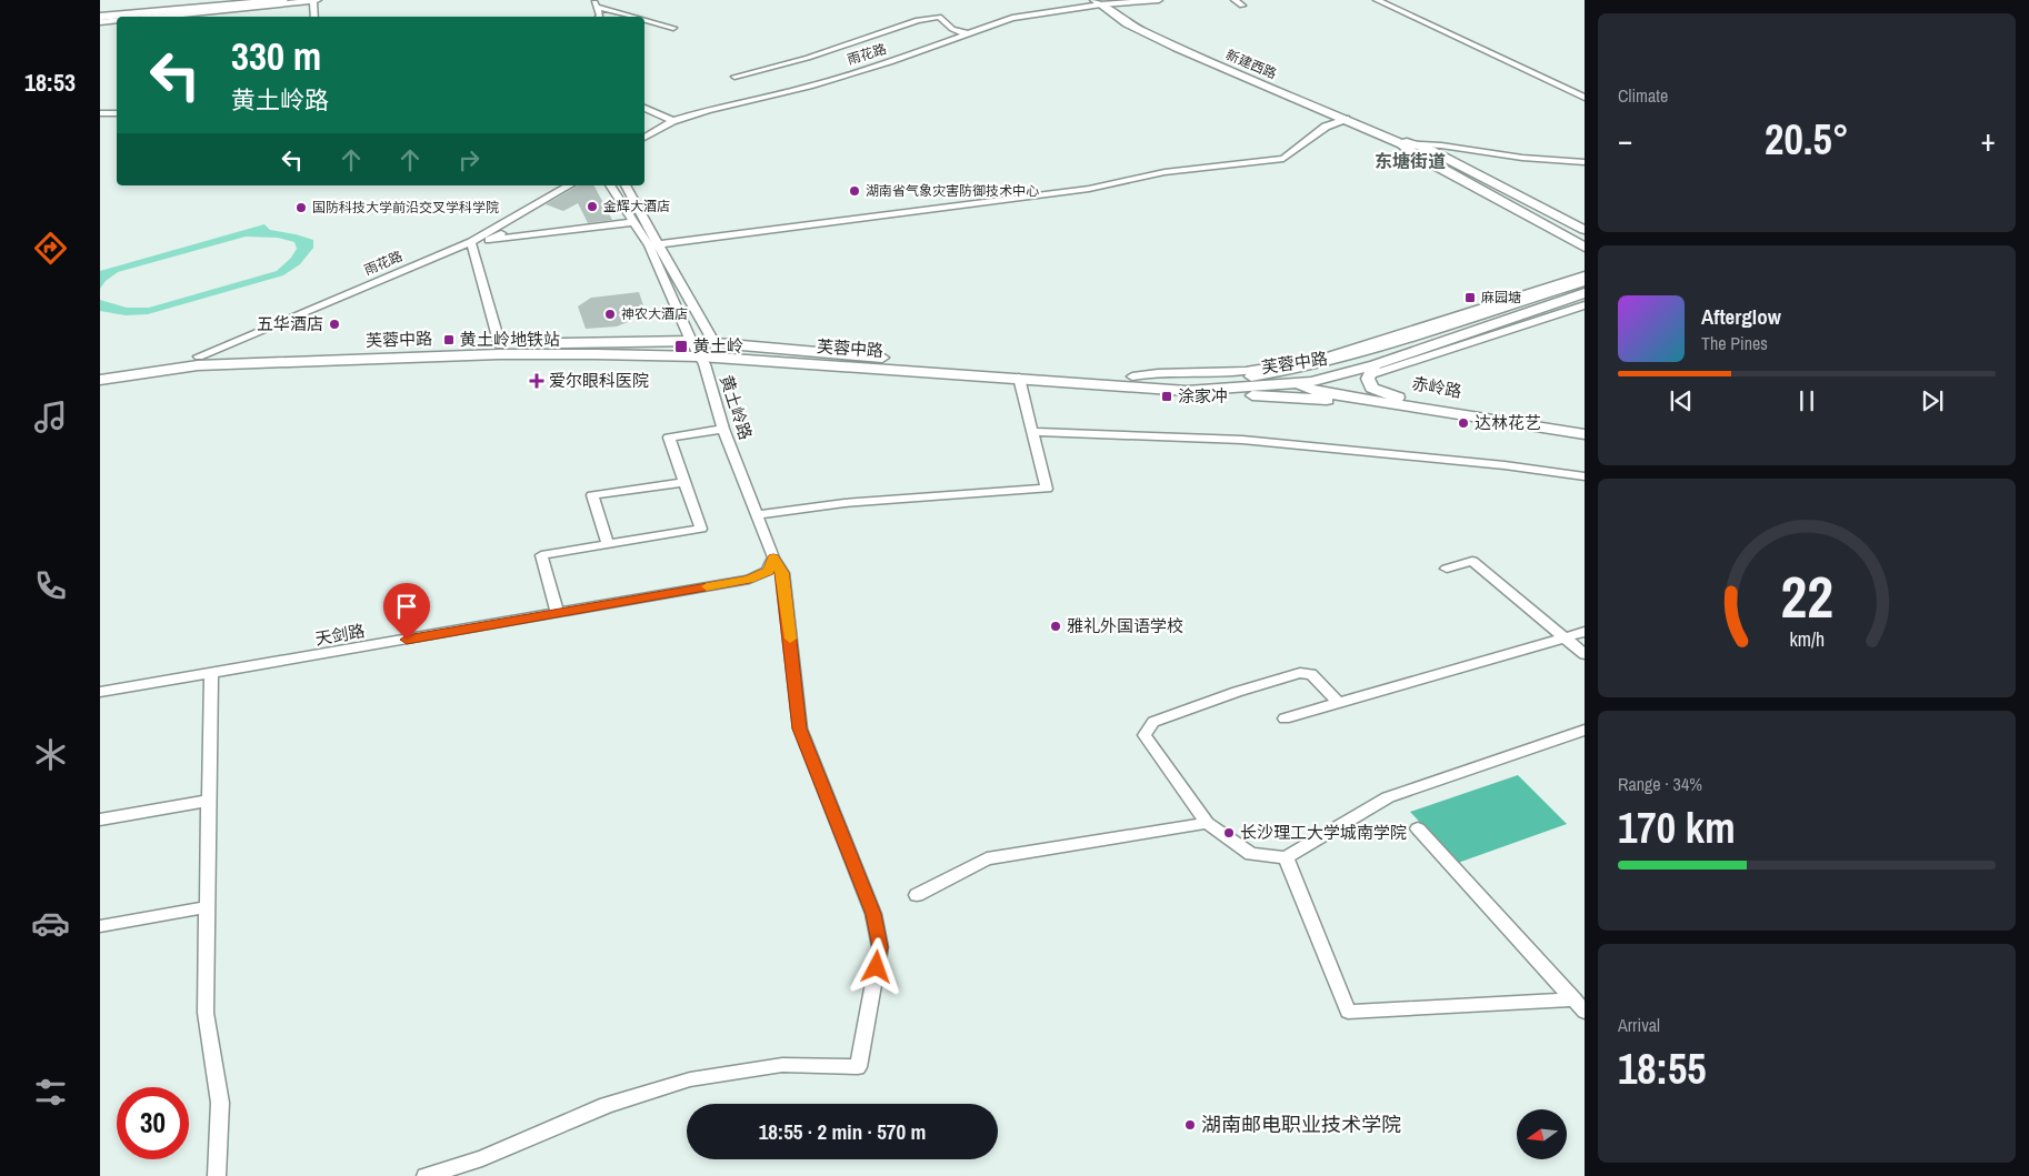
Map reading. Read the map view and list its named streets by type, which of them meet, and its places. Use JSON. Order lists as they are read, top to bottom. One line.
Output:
{"streets":{"main road":["新建西路","芙蓉中路","赤岭路"],"street":["雨花路","黄土岭路","天剑路"]},"crossings":[["雨花路","新建西路"],["雨花路","芙蓉中路"],["芙蓉中路","赤岭路"],["芙蓉中路","黄土岭路"],["黄土岭路","天剑路"]],"districts":["东塘街道"],"places":{"other":["湖南省气象灾害防御技术中心","金辉大酒店","国防科技大学前沿交叉学科学院","神农大酒店","五华酒店","达林花艺","雅礼外国语学校","长沙理工大学城南学院","湖南邮电职业技术学院"],"transit":["麻园塘","黄土岭地铁站","黄土岭","涂家冲"],"health":["爱尔眼科医院"]},"north":"left","page":{"tabs":"18:53","tile":["Climate",["Range · 34%","170 km"],["Arrival","18:55"]],"turn":["330 m","黄土岭路"],"heat":["−","20.5°","+"],"song":["Afterglow","The Pines"],"limit":"30","trip":"18:55 · 2 min · 570 m","gauge":["22","km/h"]}}
